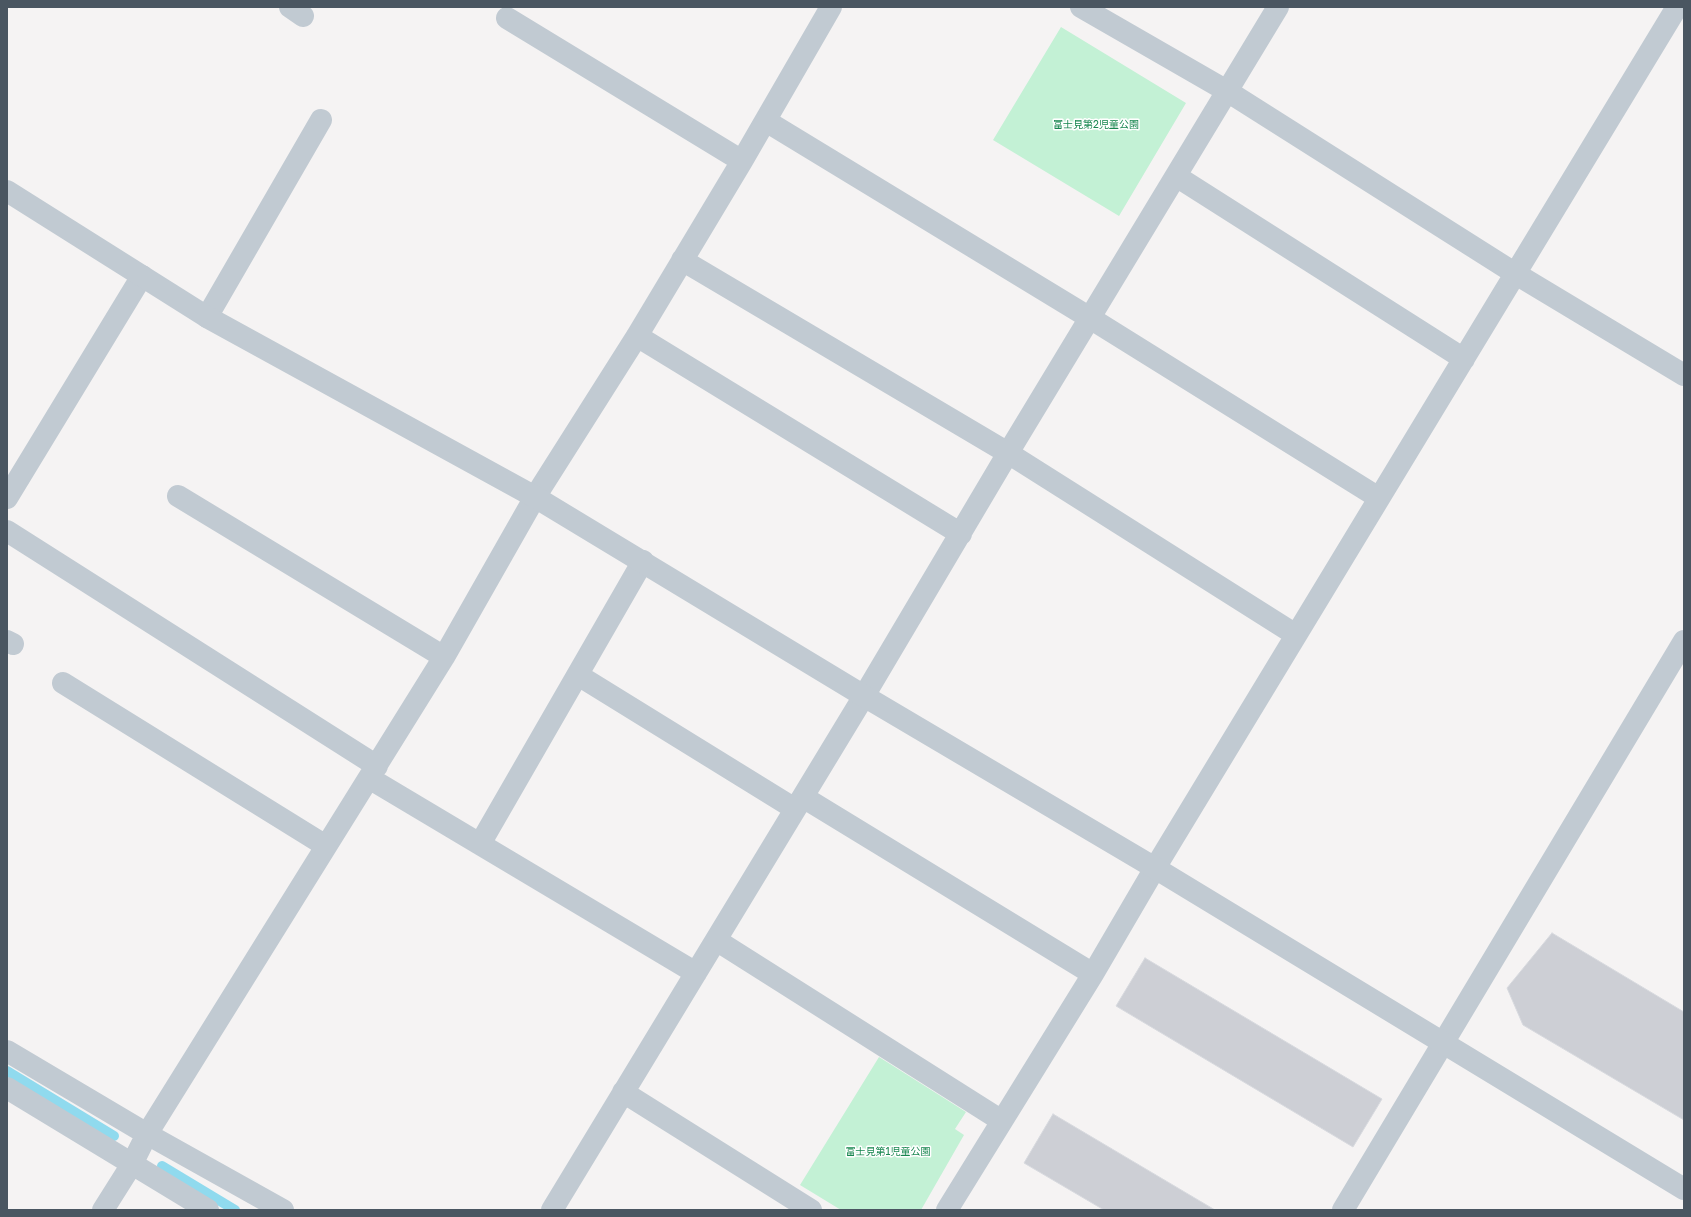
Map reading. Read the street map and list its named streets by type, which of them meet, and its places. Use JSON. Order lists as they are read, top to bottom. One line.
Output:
{"parks":["富士見第2児童公園","富士見第1児童公園"]}
